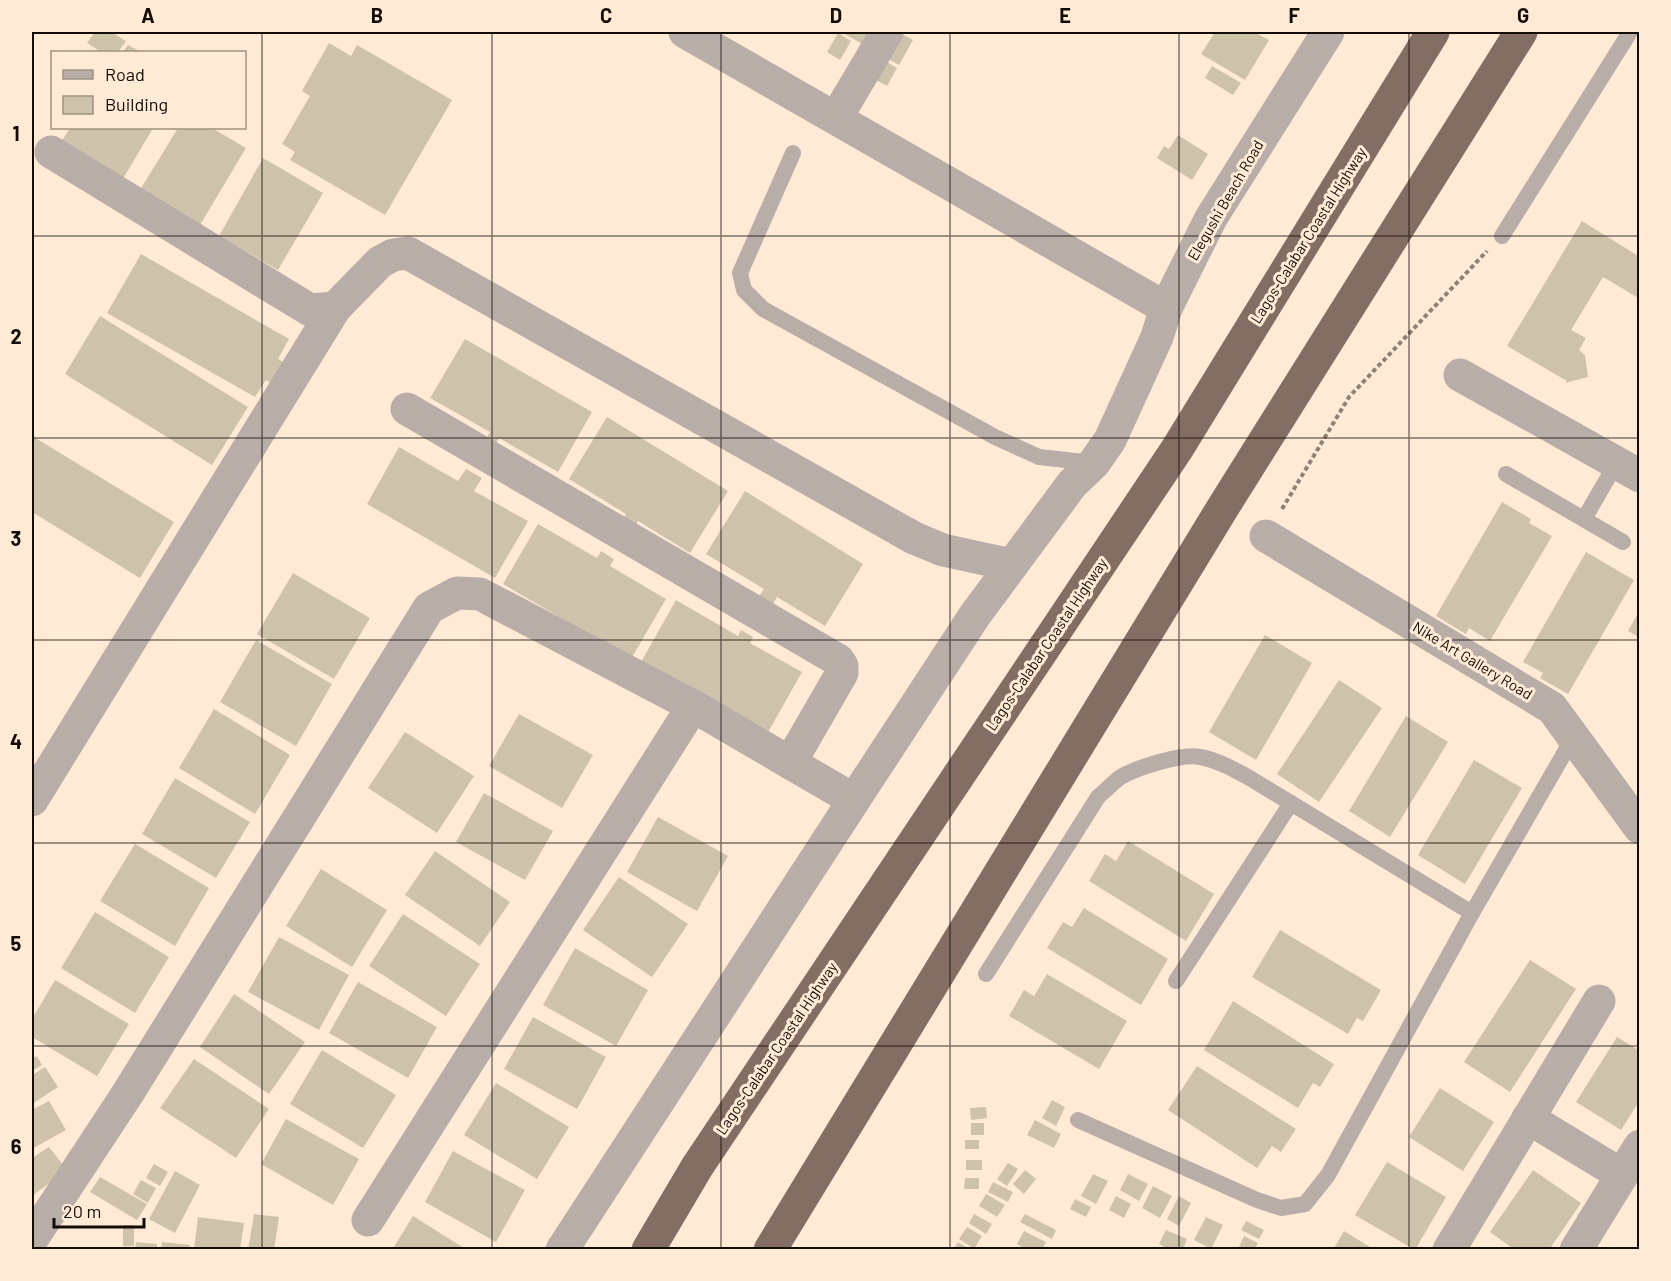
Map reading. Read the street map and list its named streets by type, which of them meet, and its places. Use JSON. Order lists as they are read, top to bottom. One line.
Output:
{"streets":{"highway":["Lagos-Calabar Coastal Highway"],"street":["Elegushi Beach Road","Nike Art Gallery Road"]},"legend":["Road","Building"],"scale_bar":"20 m","grid":{"columns":["A","B","C","D","E","F","G"],"rows":["1","2","3","4","5","6"]}}
